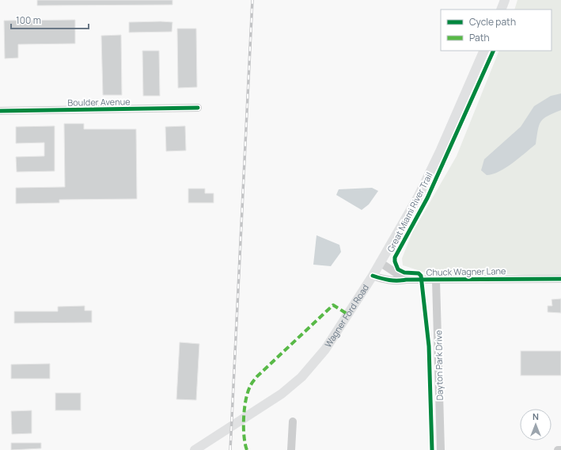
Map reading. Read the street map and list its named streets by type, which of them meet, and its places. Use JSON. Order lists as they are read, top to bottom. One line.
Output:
{"streets":{"main road":["Wagner Ford Road"],"street":["Boulder Avenue","Chuck Wagner Lane","Dayton Park Drive"],"cycle path":["Great Miami River Trail"]},"crossings":[["Chuck Wagner Lane","Wagner Ford Road"],["Chuck Wagner Lane","Dayton Park Drive"]],"legend":["Cycle path","Path"],"scale_bar":"100 m","north":"top"}
